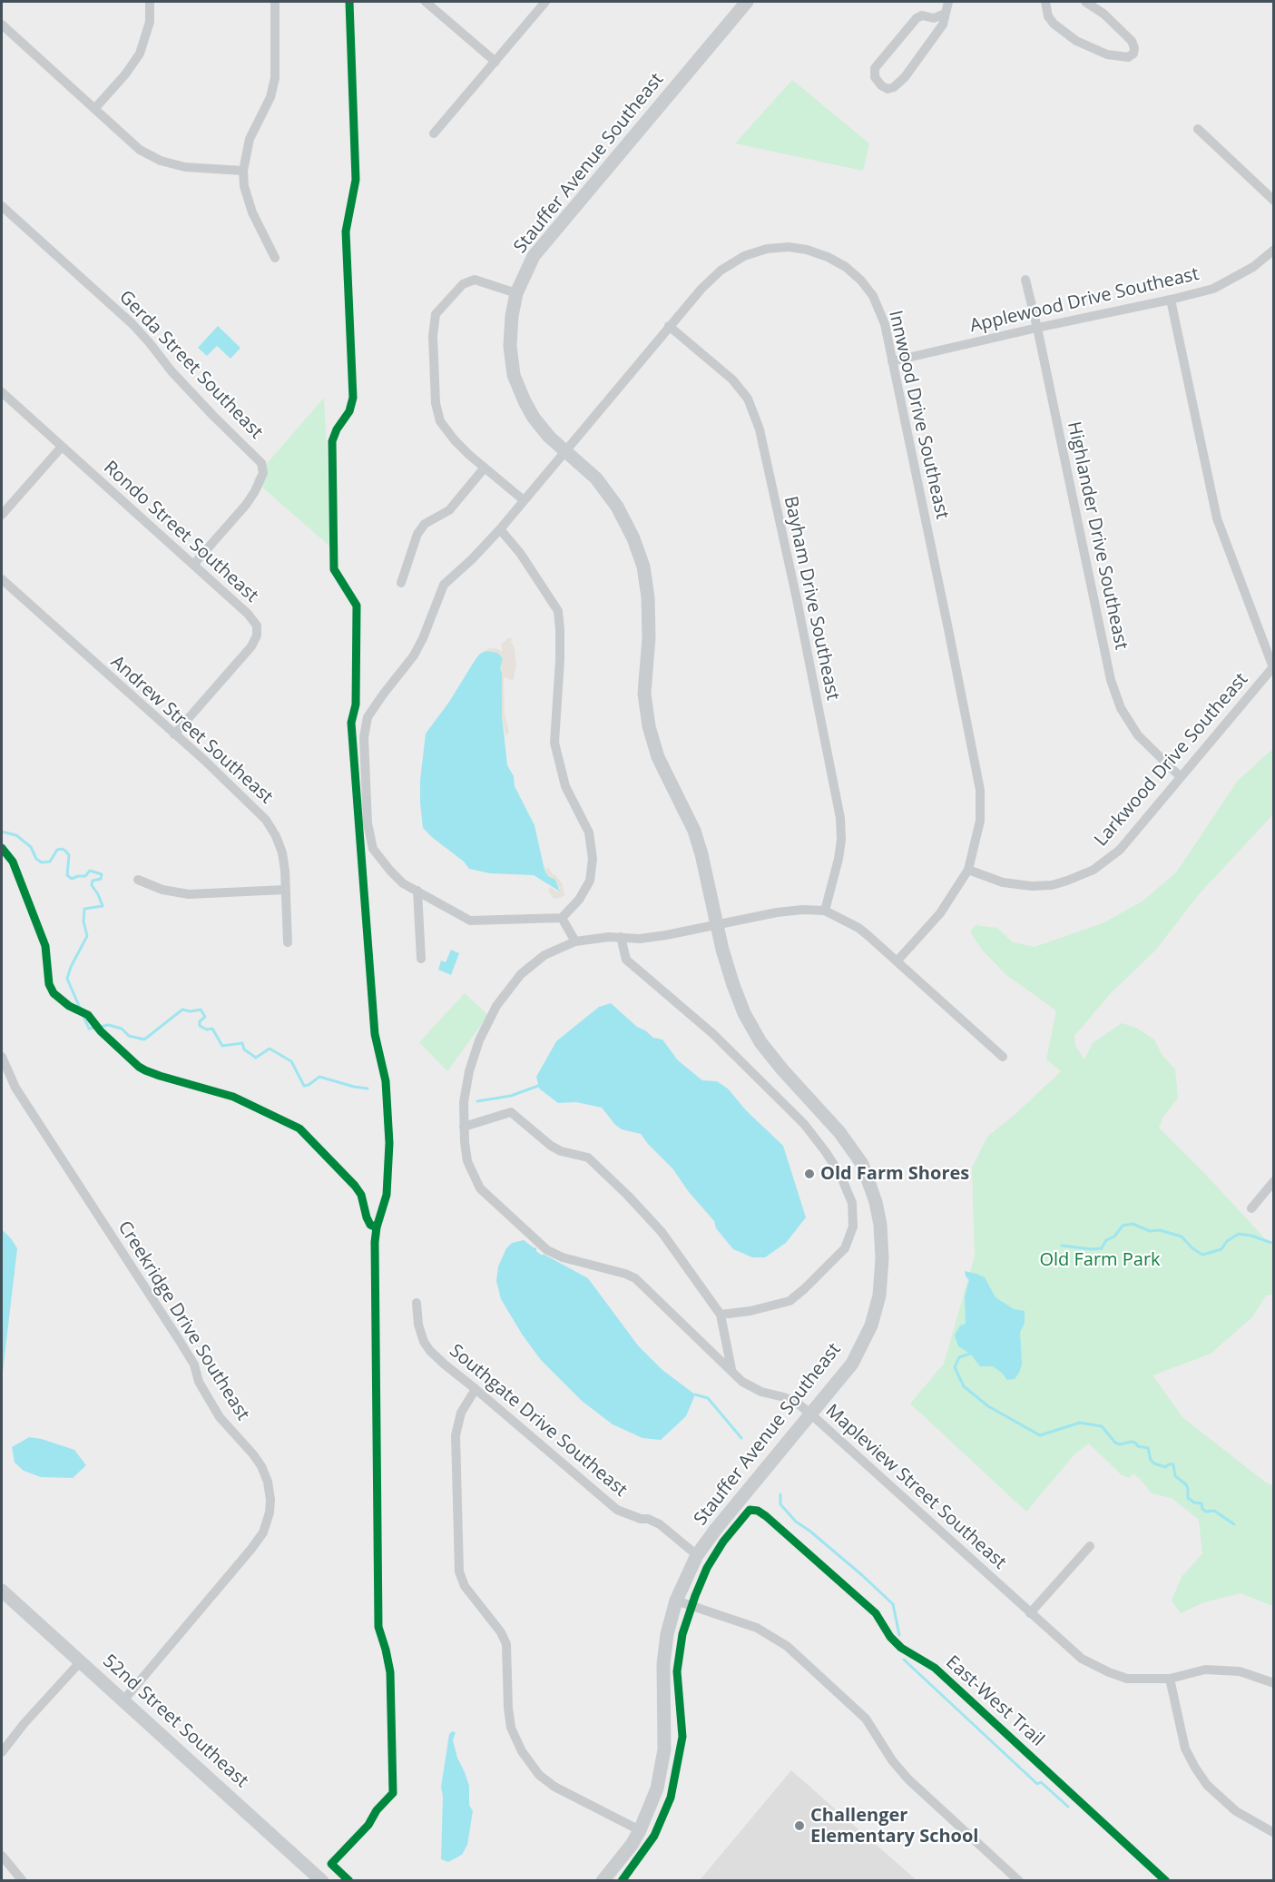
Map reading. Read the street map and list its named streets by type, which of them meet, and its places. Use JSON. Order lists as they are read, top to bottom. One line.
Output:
{"streets":{"street":["Stauffer Avenue Southeast","Applewood Drive Southeast","Gerda Street Southeast","Innwood Drive Southeast","Rondo Street Southeast","Highlander Drive Southeast","Bayham Drive Southeast","Andrew Street Southeast","Larkwood Drive Southeast","Creekridge Drive Southeast","Southgate Drive Southeast","Mapleview Street Southeast","52nd Street Southeast"],"cycle path":["East-West Trail"]},"crossings":[["Stauffer Avenue Southeast","Innwood Drive Southeast"],["Stauffer Avenue Southeast","Southgate Drive Southeast"],["Stauffer Avenue Southeast","Mapleview Street Southeast"],["Applewood Drive Southeast","Innwood Drive Southeast"],["Applewood Drive Southeast","Highlander Drive Southeast"],["Gerda Street Southeast","Rondo Street Southeast"],["Innwood Drive Southeast","Bayham Drive Southeast"],["Innwood Drive Southeast","Larkwood Drive Southeast"],["Rondo Street Southeast","Andrew Street Southeast"],["Highlander Drive Southeast","Larkwood Drive Southeast"],["Bayham Drive Southeast","Mapleview Street Southeast"],["Creekridge Drive Southeast","52nd Street Southeast"]],"parks":["Old Farm Park"],"places":["Old Farm Shores","Challenger Elementary School"]}
